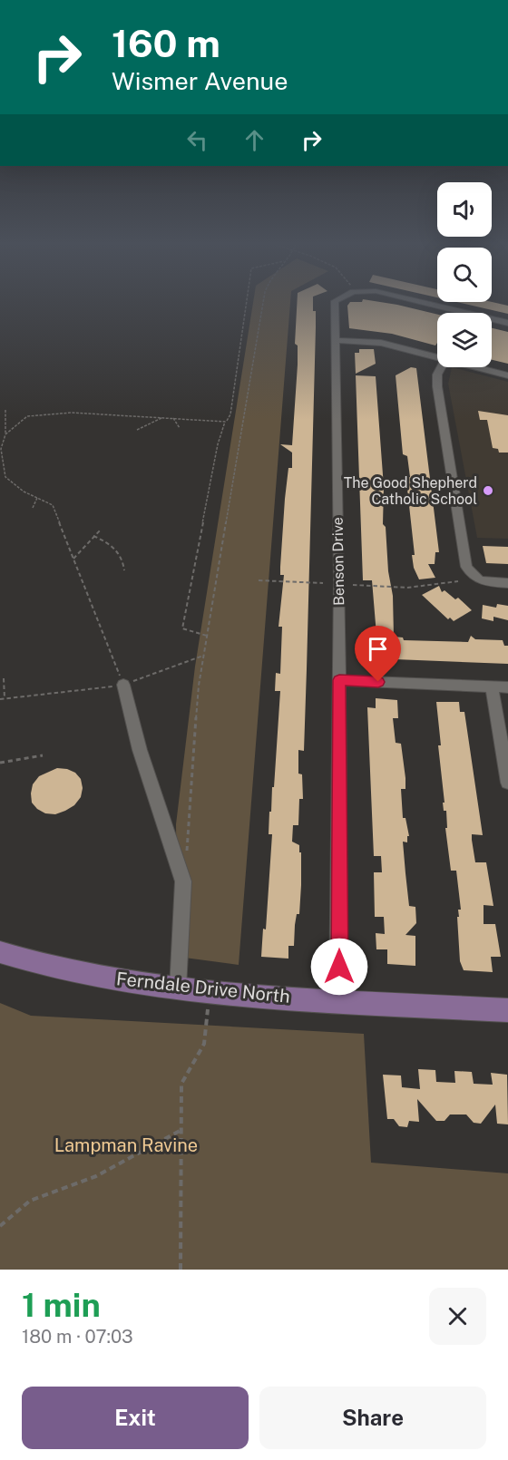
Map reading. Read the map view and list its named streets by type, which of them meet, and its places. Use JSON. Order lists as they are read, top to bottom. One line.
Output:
{"streets":{"main road":["Ferndale Drive North"],"street":["Benson Drive"]},"crossings":[["Benson Drive","Ferndale Drive North"]],"parks":["Lampman Ravine"],"places":["The Good Shepherd Catholic School"],"page":{"turn":["160 m","Wismer Avenue"],"heading":["1 min","180 m · 07:03"],"buttons":["Exit","Share"]}}
